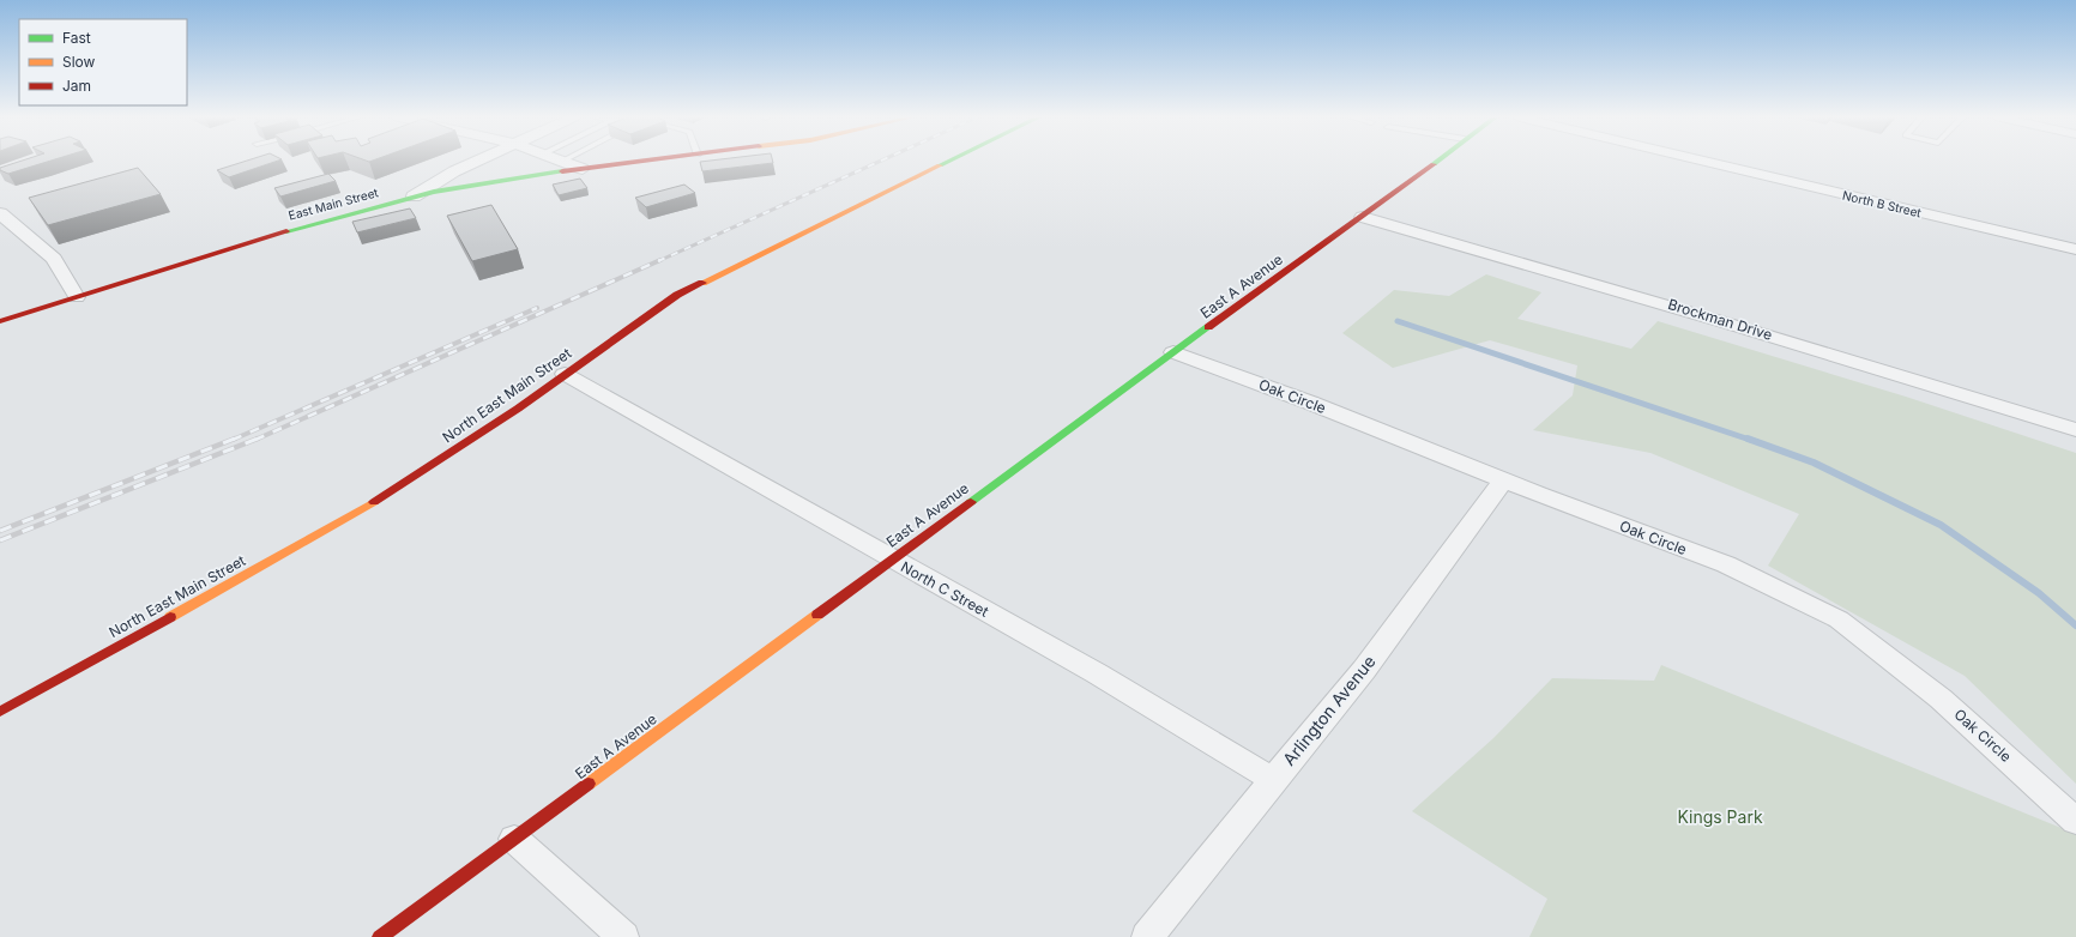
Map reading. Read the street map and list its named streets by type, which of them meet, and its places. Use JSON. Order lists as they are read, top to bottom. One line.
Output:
{"streets":{"street":["East Main Street","North B Street","East A Avenue","Brockman Drive","North East Main Street","Oak Circle","North C Street","Arlington Avenue"]},"crossings":[["East A Avenue","Brockman Drive"],["East A Avenue","Oak Circle"],["East A Avenue","North C Street"],["North East Main Street","North C Street"],["Oak Circle","Arlington Avenue"],["North C Street","Arlington Avenue"]],"parks":["Kings Park"],"legend":["Fast","Slow","Jam"]}
